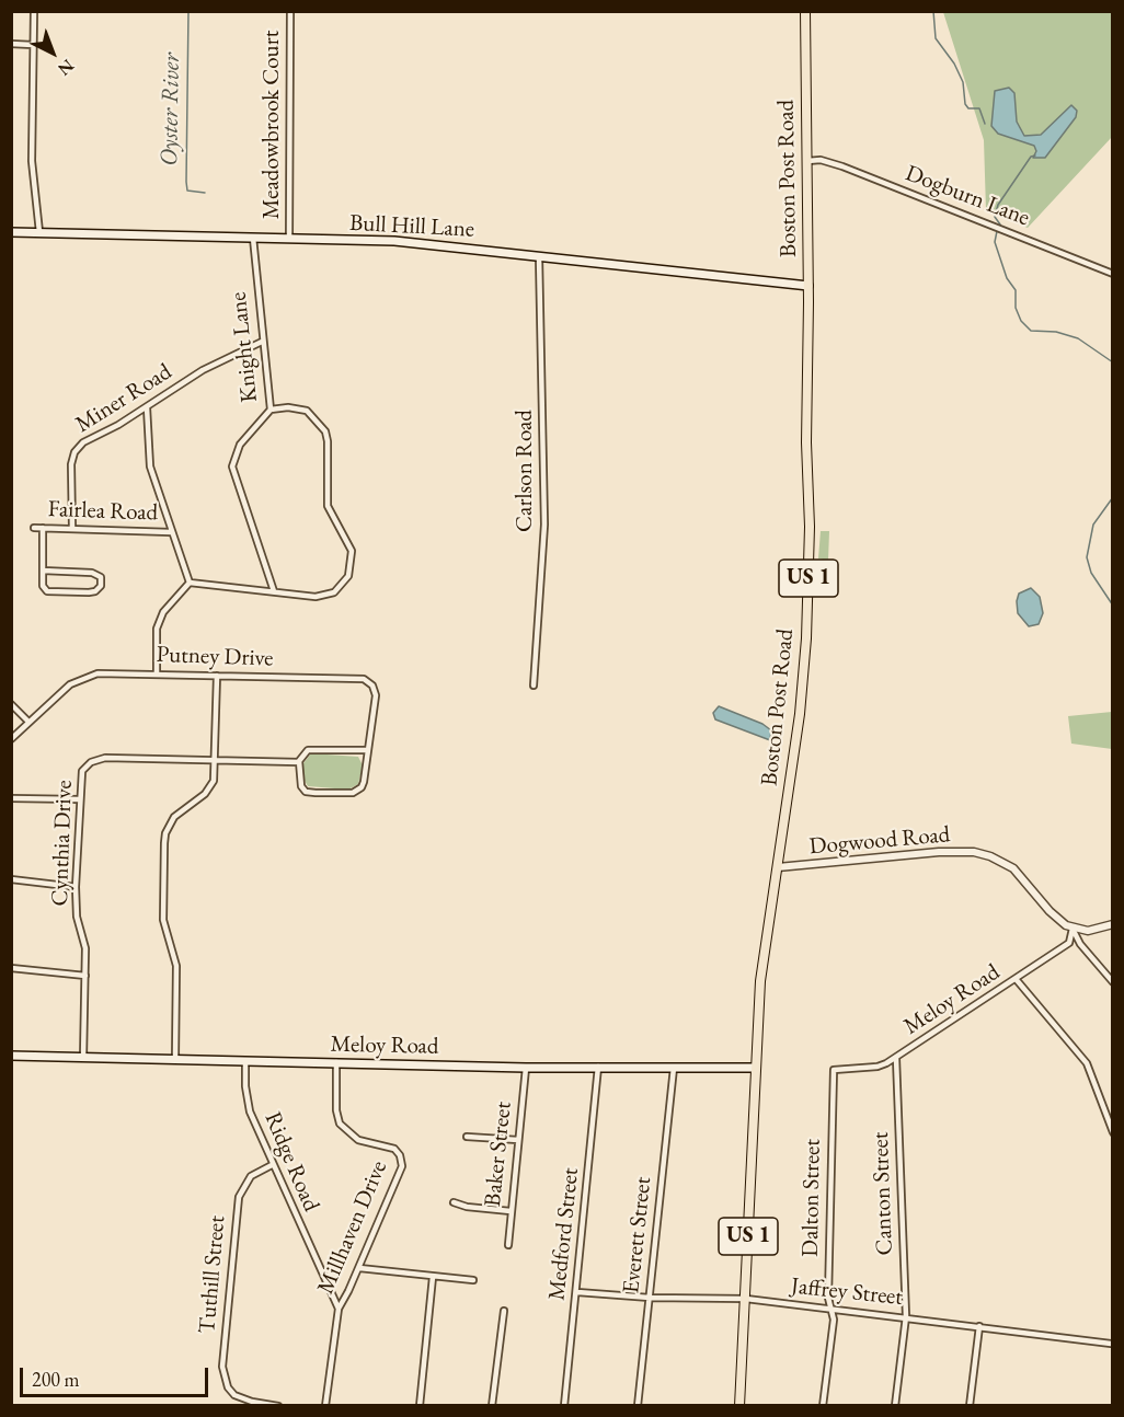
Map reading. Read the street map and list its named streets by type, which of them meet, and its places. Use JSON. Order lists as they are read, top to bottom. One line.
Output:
{"streets":{"main road":["Boston Post Road","Bull Hill Lane","US 1","Meloy Road"],"street":["Meadowbrook Court","Dogburn Lane","Knight Lane","Miner Road","Carlson Road","Fairlea Road","Putney Drive","Dogwood Road","Cynthia Drive","Baker Street","Ridge Road","Canton Street","Dalton Street","Millhaven Drive","Medford Street","Everett Street","Tuthill Street","Jaffrey Street"]},"crossings":[["Meadowbrook Court","Bull Hill Lane"],["Boston Post Road","Dogburn Lane"],["Boston Post Road","Bull Hill Lane"],["Boston Post Road","Dogwood Road"],["Boston Post Road","Meloy Road"],["Boston Post Road","Jaffrey Street"],["Bull Hill Lane","Knight Lane"],["Bull Hill Lane","Carlson Road"],["Knight Lane","Miner Road"],["Miner Road","Fairlea Road"],["Dogwood Road","Meloy Road"],["Cynthia Drive","Meloy Road"],["Meloy Road","Baker Street"],["Meloy Road","Ridge Road"],["Meloy Road","Canton Street"],["Meloy Road","Dalton Street"],["Meloy Road","Millhaven Drive"],["Meloy Road","Medford Street"],["Meloy Road","Everett Street"],["Ridge Road","Millhaven Drive"],["Ridge Road","Tuthill Street"],["Canton Street","Jaffrey Street"],["Dalton Street","Jaffrey Street"],["Medford Street","Jaffrey Street"],["Everett Street","Jaffrey Street"]],"water":["Oyster River"],"scale_bar":"200 m","north":"bottom right"}
